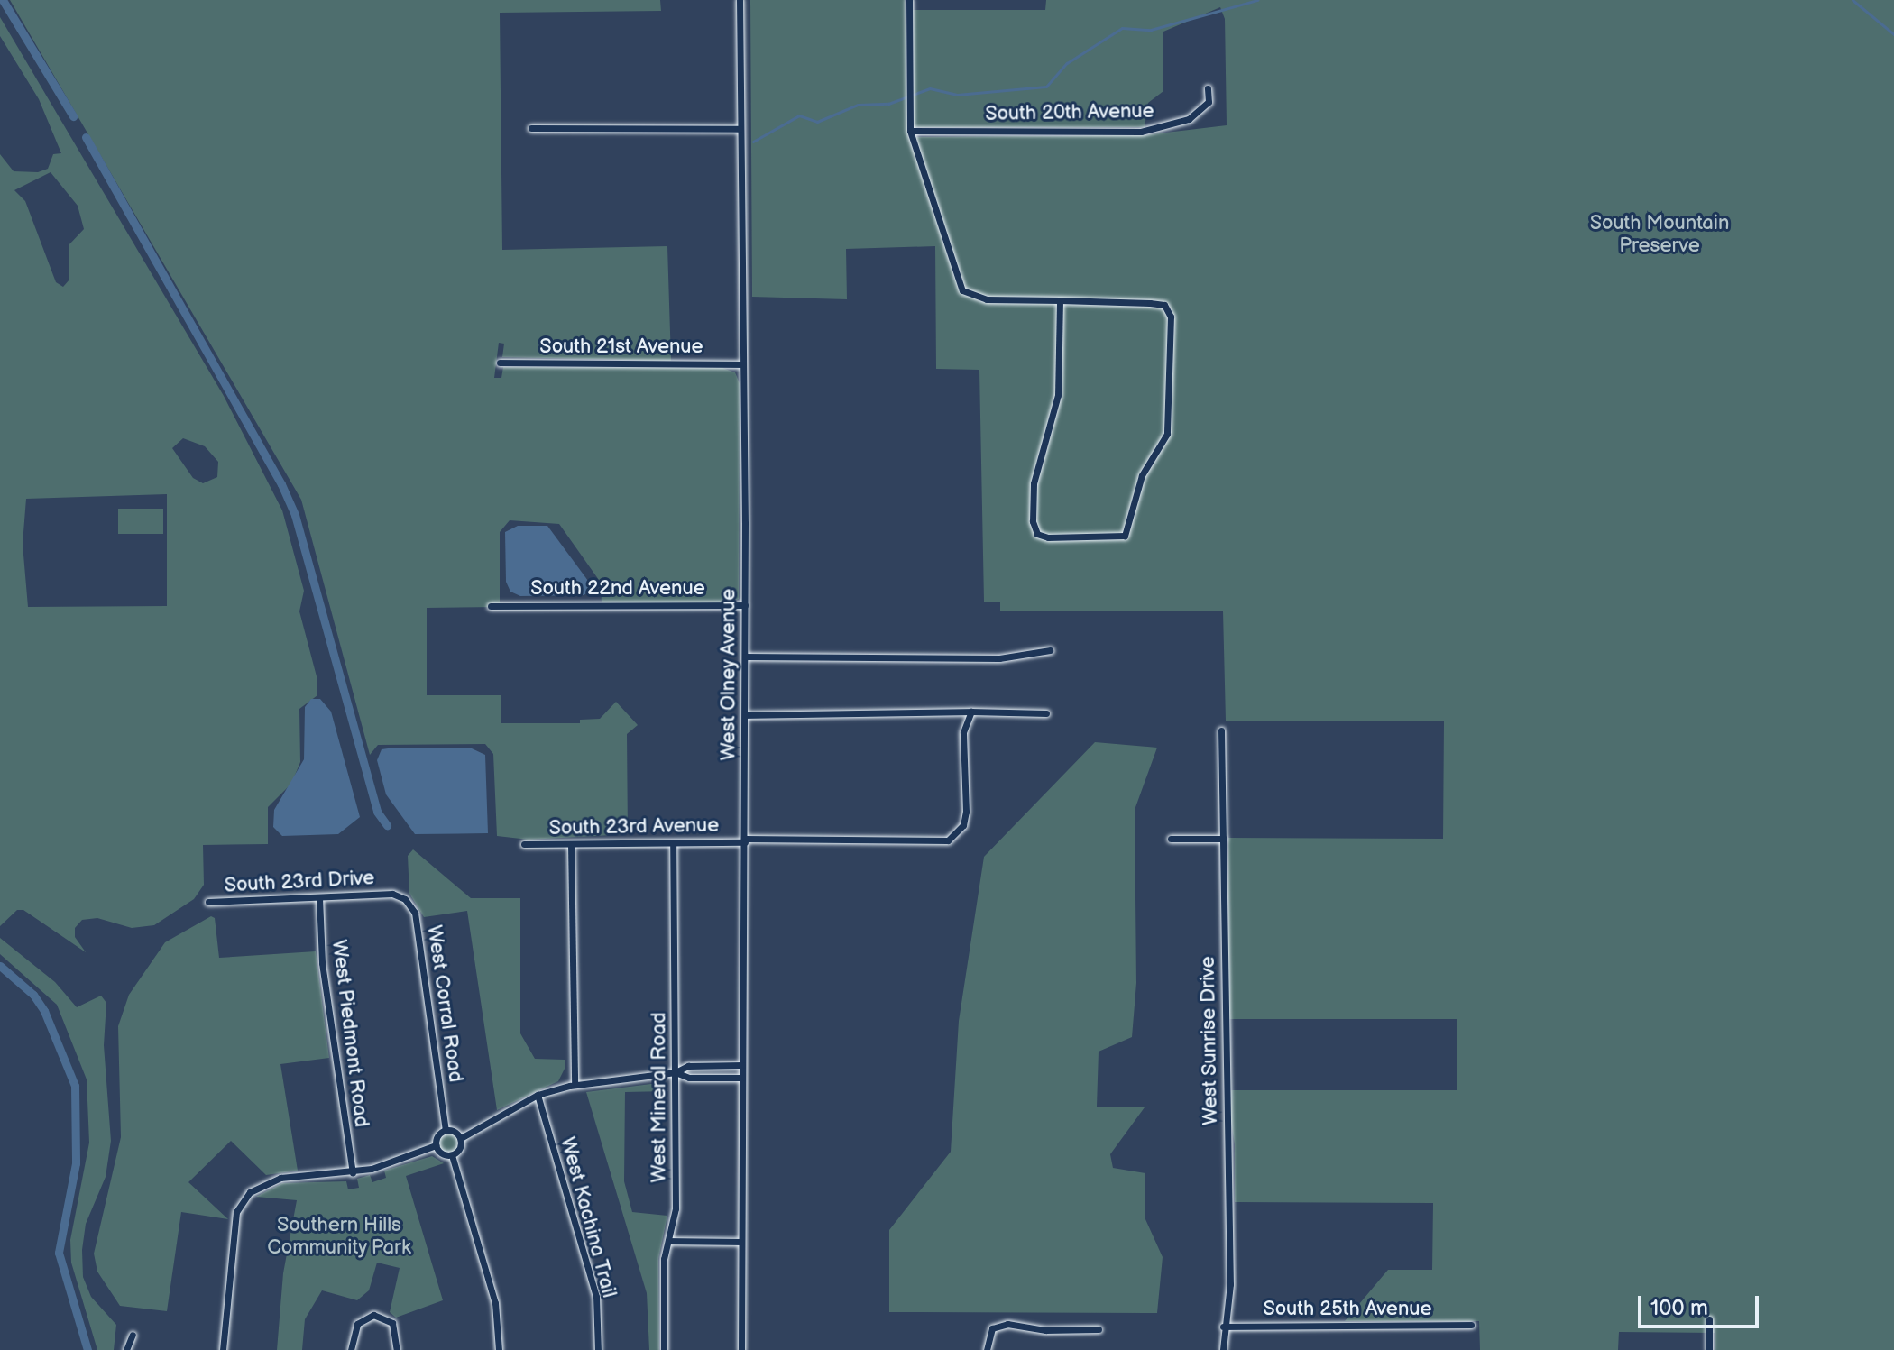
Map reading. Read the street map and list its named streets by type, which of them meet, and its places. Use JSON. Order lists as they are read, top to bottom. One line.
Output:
{"streets":{"street":["South 20th Avenue","South 21st Avenue","South 22nd Avenue","West Olney Avenue","South 23rd Avenue","South 23rd Drive","West Corral Road","West Piedmont Road","West Sunrise Drive","West Mineral Road","West Kachina Trail","South 25th Avenue"]},"crossings":[["South 21st Avenue","West Olney Avenue"],["South 22nd Avenue","West Olney Avenue"],["West Olney Avenue","South 23rd Avenue"],["South 23rd Avenue","West Mineral Road"],["South 23rd Drive","West Corral Road"],["South 23rd Drive","West Piedmont Road"],["West Sunrise Drive","South 25th Avenue"]],"parks":["South Mountain Preserve","Southern Hills Community Park"],"scale_bar":"100 m"}
